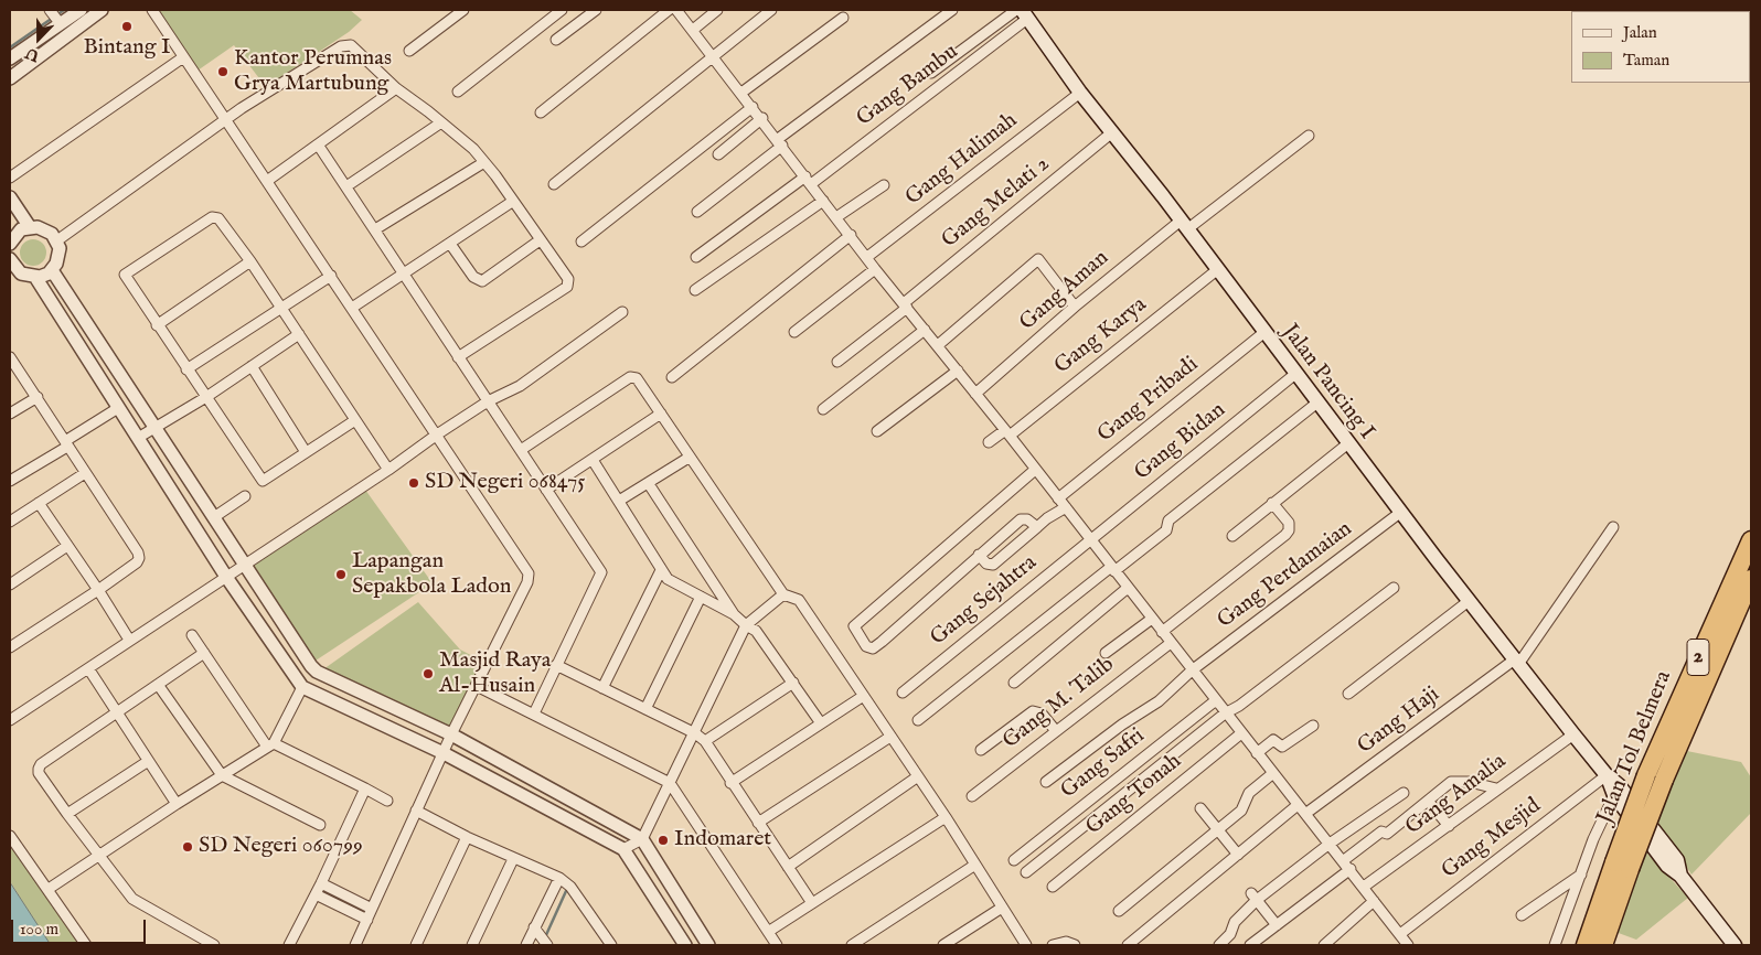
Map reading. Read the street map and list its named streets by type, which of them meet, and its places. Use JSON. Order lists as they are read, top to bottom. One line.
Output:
{"streets":{"highway":["2","Jalan Tol Belmera"],"main road":["Jalan Pancing I"],"street":["Gang Bambu","Gang Halimah","Gang Melati 2","Gang Aman","Gang Karya","Gang Pribadi","Gang Bidan","Gang Perdamaian","Gang Sejahtra","Gang M. Talib","Gang Haji","Gang Safri","Gang Tonah","Gang Amalia","Gang Mesjid"]},"crossings":[["Gang Bambu","Jalan Pancing I"],["Gang Halimah","Jalan Pancing I"],["Gang Melati 2","Jalan Pancing I"],["Gang Aman","Jalan Pancing I"],["Gang Karya","Jalan Pancing I"],["Jalan Pancing I","Gang Pribadi"],["Jalan Pancing I","Gang Bidan"],["Jalan Pancing I","Gang Perdamaian"],["Jalan Pancing I","Gang Haji"],["Jalan Pancing I","Gang Amalia"],["Jalan Pancing I","Gang Mesjid"],["Gang Bidan","Gang Sejahtra"]],"places":["Bintang I","Kantor Perumnas Grya Martubung","SD Negeri 068475","Lapangan Sepakbola Ladon","Masjid Raya Al-Husain","Indomaret","SD Negeri 060799"],"legend":["Jalan","Taman"],"scale_bar":"100 m","north":"bottom"}
